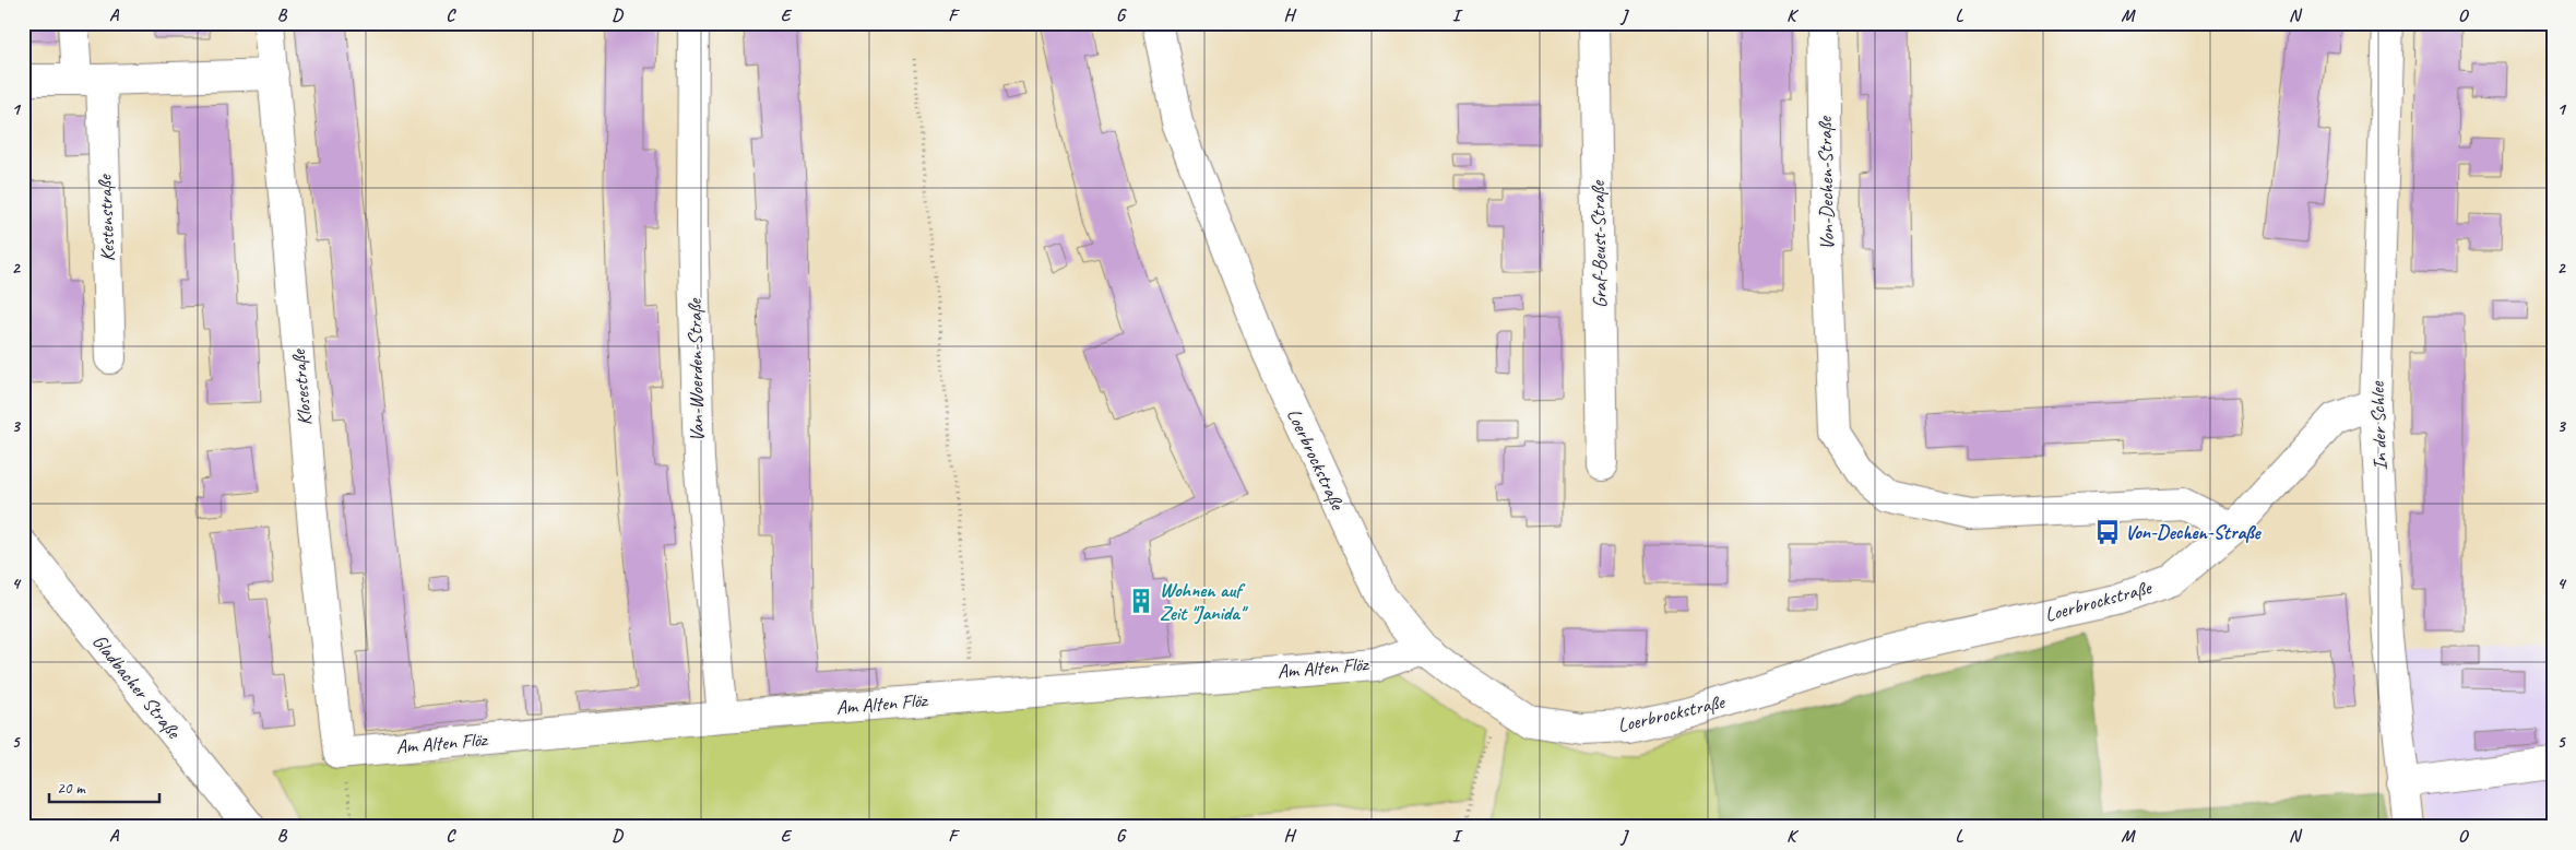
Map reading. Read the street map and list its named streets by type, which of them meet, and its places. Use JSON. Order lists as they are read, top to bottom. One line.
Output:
{"streets":{"street":["Von-Dechen-Straße","Kestenstraße","Graf-Beust-Straße","Van-Woerden-Straße","Klosestraße","In der Schlee","Loerbrockstraße","Am Alten Flöz","Gladbacher Straße"]},"crossings":[["Von-Dechen-Straße","Loerbrockstraße"],["Van-Woerden-Straße","Am Alten Flöz"],["Klosestraße","Am Alten Flöz"],["In der Schlee","Loerbrockstraße"],["Loerbrockstraße","Am Alten Flöz"]],"places":{"bus stop":["Von-Dechen-Straße"],"building":["Wohnen auf Zeit \"Janida\""]},"scale_bar":"20 m","grid":{"columns":["A","B","C","D","E","F","G","H","I","J","K","L","M","N","O"],"rows":["1","2","3","4","5"]}}
